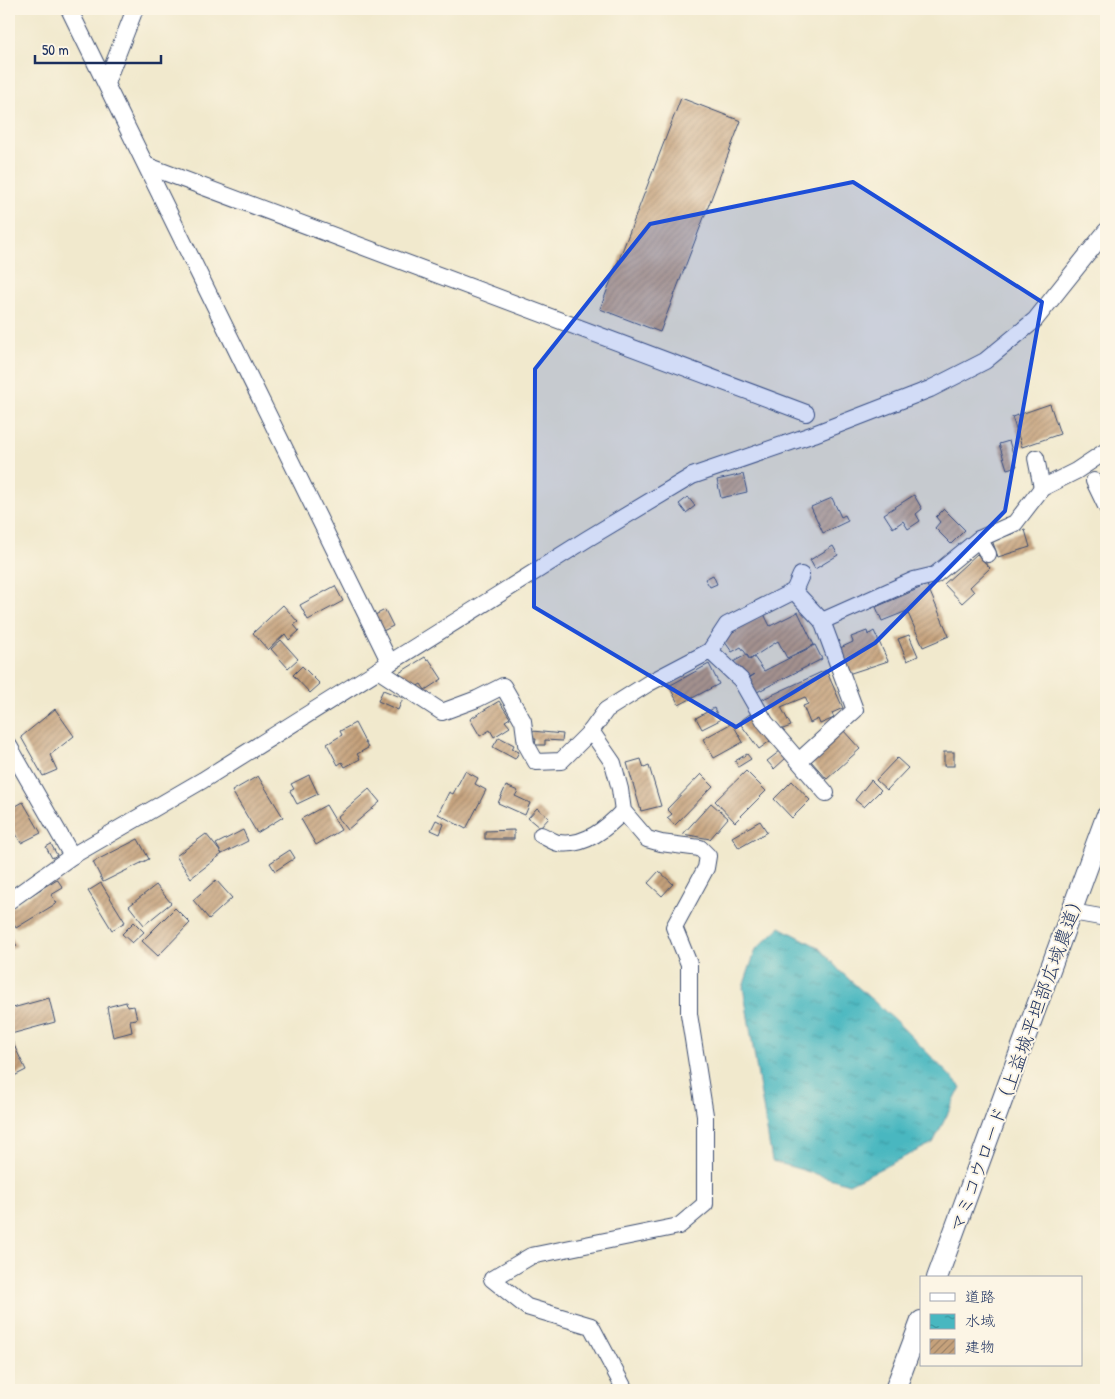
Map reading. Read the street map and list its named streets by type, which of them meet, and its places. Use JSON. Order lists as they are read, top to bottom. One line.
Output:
{"streets":{"street":["マミコウロード（上益城平坦部広域農道）"]},"legend":["道路","水域","建物"],"scale_bar":"50 m"}
